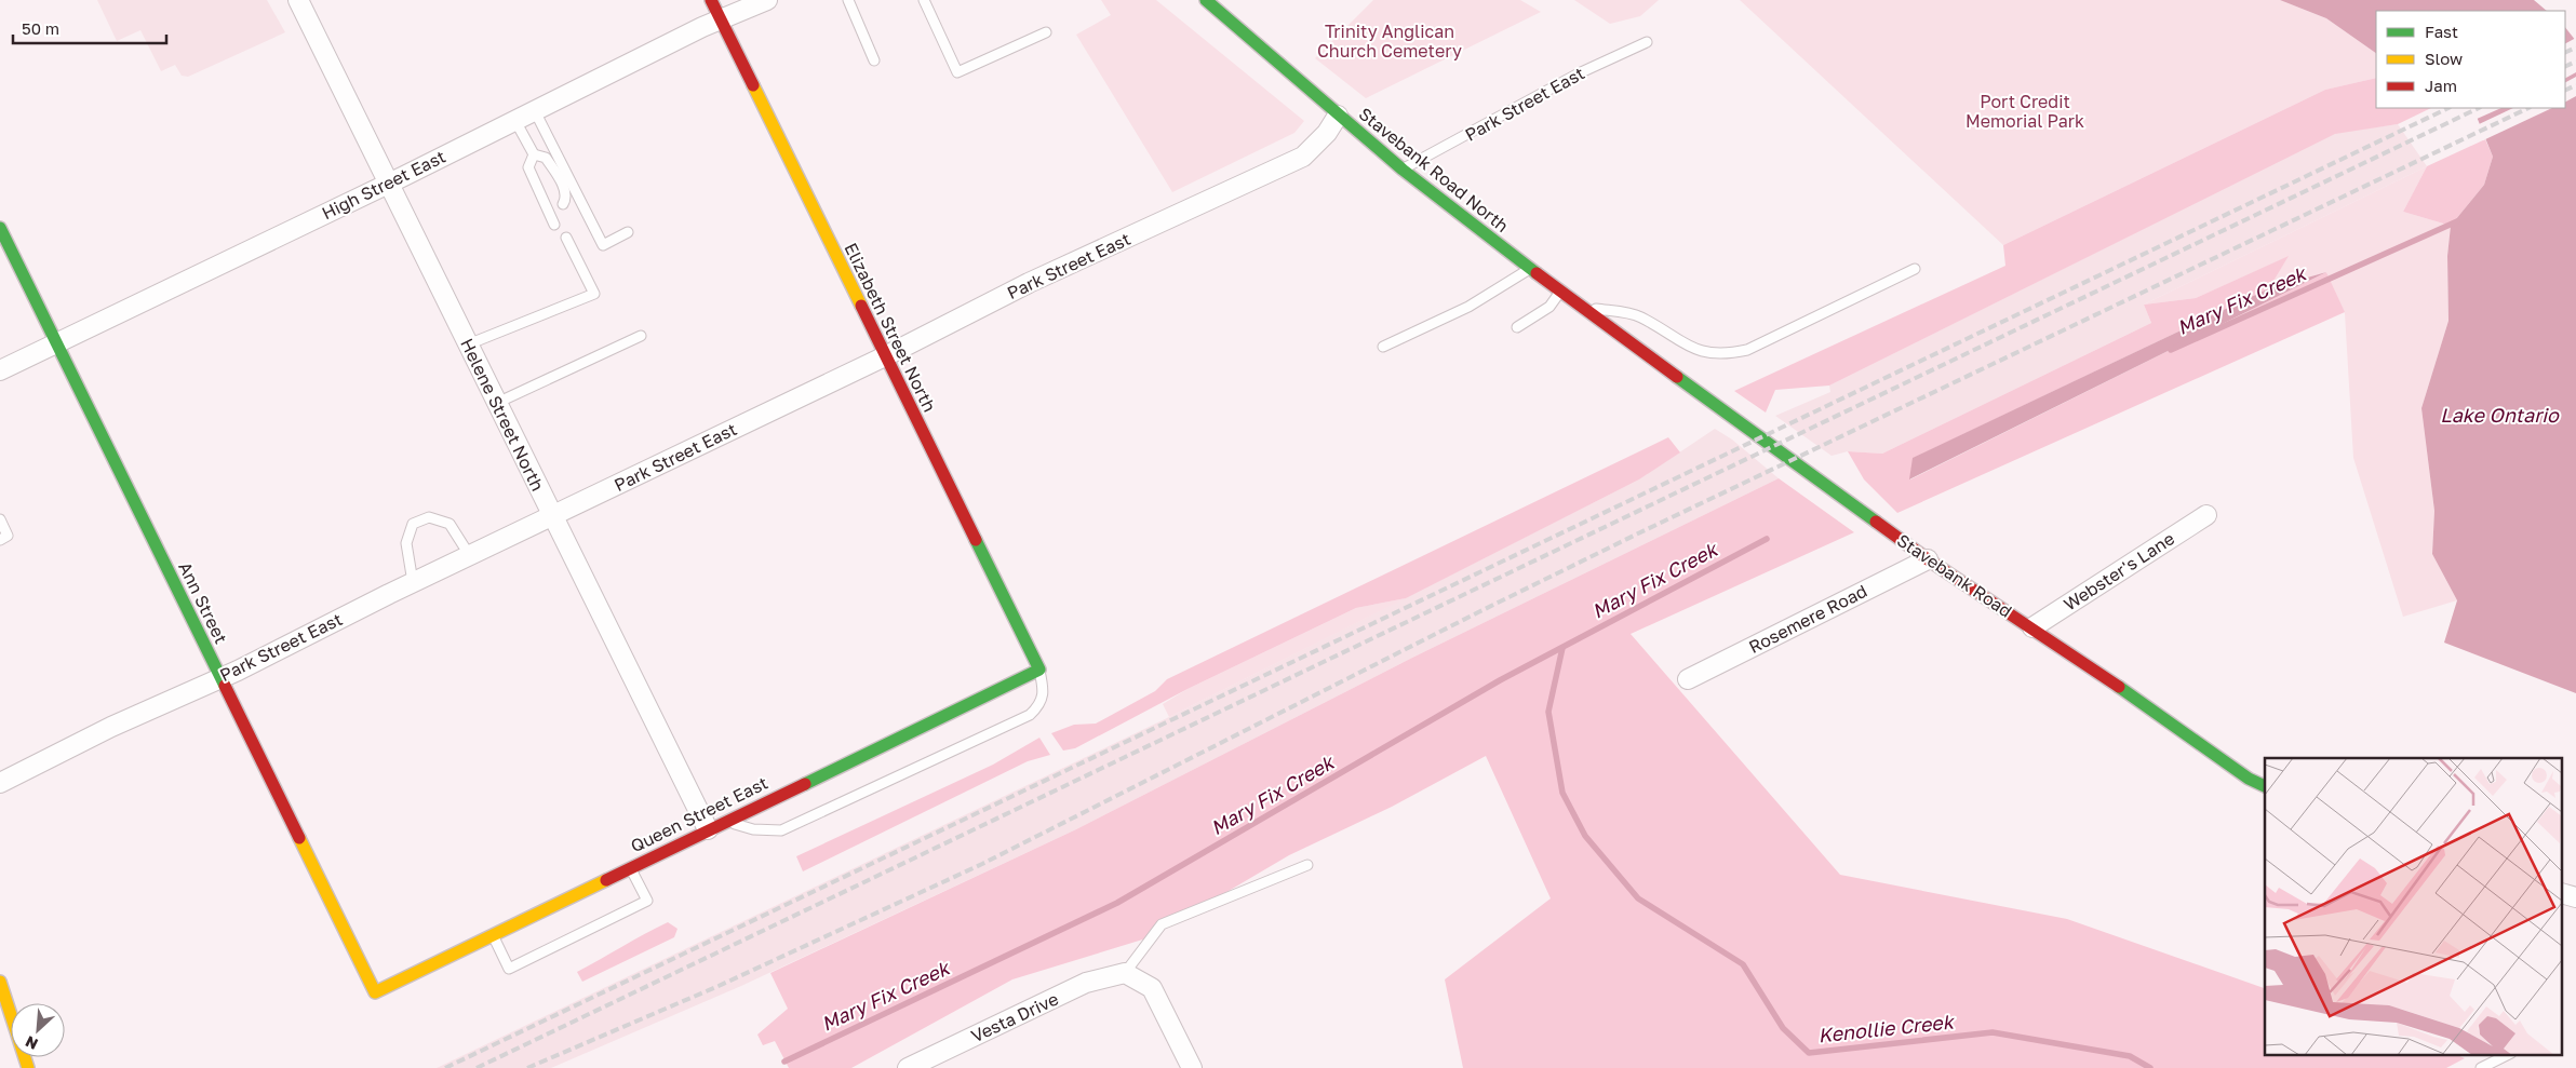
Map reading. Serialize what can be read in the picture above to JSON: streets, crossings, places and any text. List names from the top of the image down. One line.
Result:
{"streets":{"street":["Park Street East","Stavebank Road North","High Street East","Elizabeth Street North","Helene Street North","Webster's Lane","Stavebank Road","Ann Street","Rosemere Road","Queen Street East","Vesta Drive"]},"crossings":[["Park Street East","Stavebank Road North"],["Park Street East","Elizabeth Street North"],["Park Street East","Helene Street North"],["Park Street East","Ann Street"],["Stavebank Road North","Stavebank Road"],["High Street East","Elizabeth Street North"],["High Street East","Helene Street North"],["High Street East","Ann Street"],["Elizabeth Street North","Queen Street East"],["Helene Street North","Queen Street East"],["Webster's Lane","Stavebank Road"],["Stavebank Road","Rosemere Road"],["Ann Street","Queen Street East"]],"water":["Mary Fix Creek","Lake Ontario","Kenollie Creek"],"parks":["Trinity Anglican Church Cemetery","Port Credit Memorial Park"],"legend":["Fast","Slow","Jam"],"scale_bar":"50 m","north":"bottom left"}
